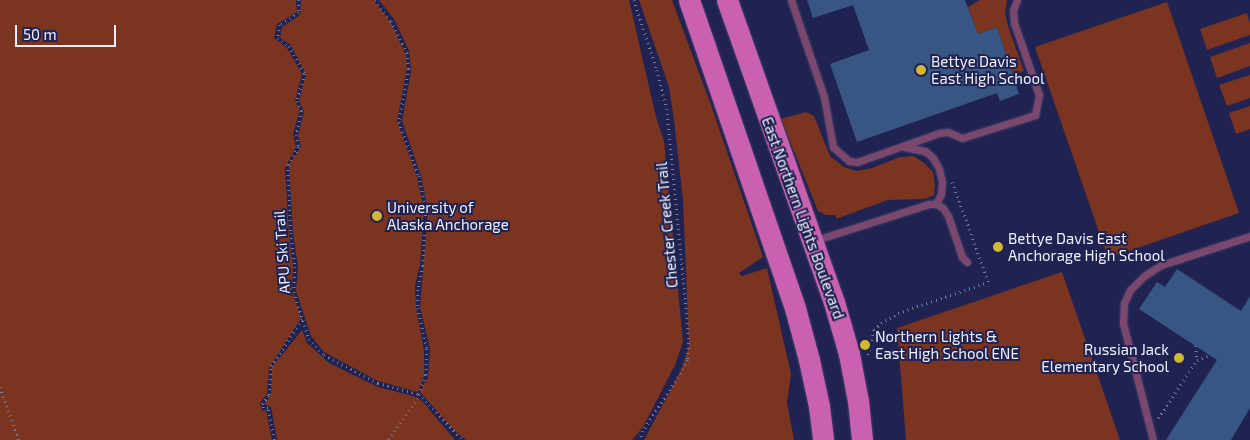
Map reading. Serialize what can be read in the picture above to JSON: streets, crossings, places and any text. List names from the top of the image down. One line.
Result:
{"streets":{"main road":["East Northern Lights Boulevard"],"path":["Chester Creek Trail","APU Ski Trail"]},"places":["Bettye Davis East High School","University of Alaska Anchorage","Bettye Davis East Anchorage High School","Northern Lights & East High School ENE","Russian Jack Elementary School"],"scale_bar":"50 m"}
